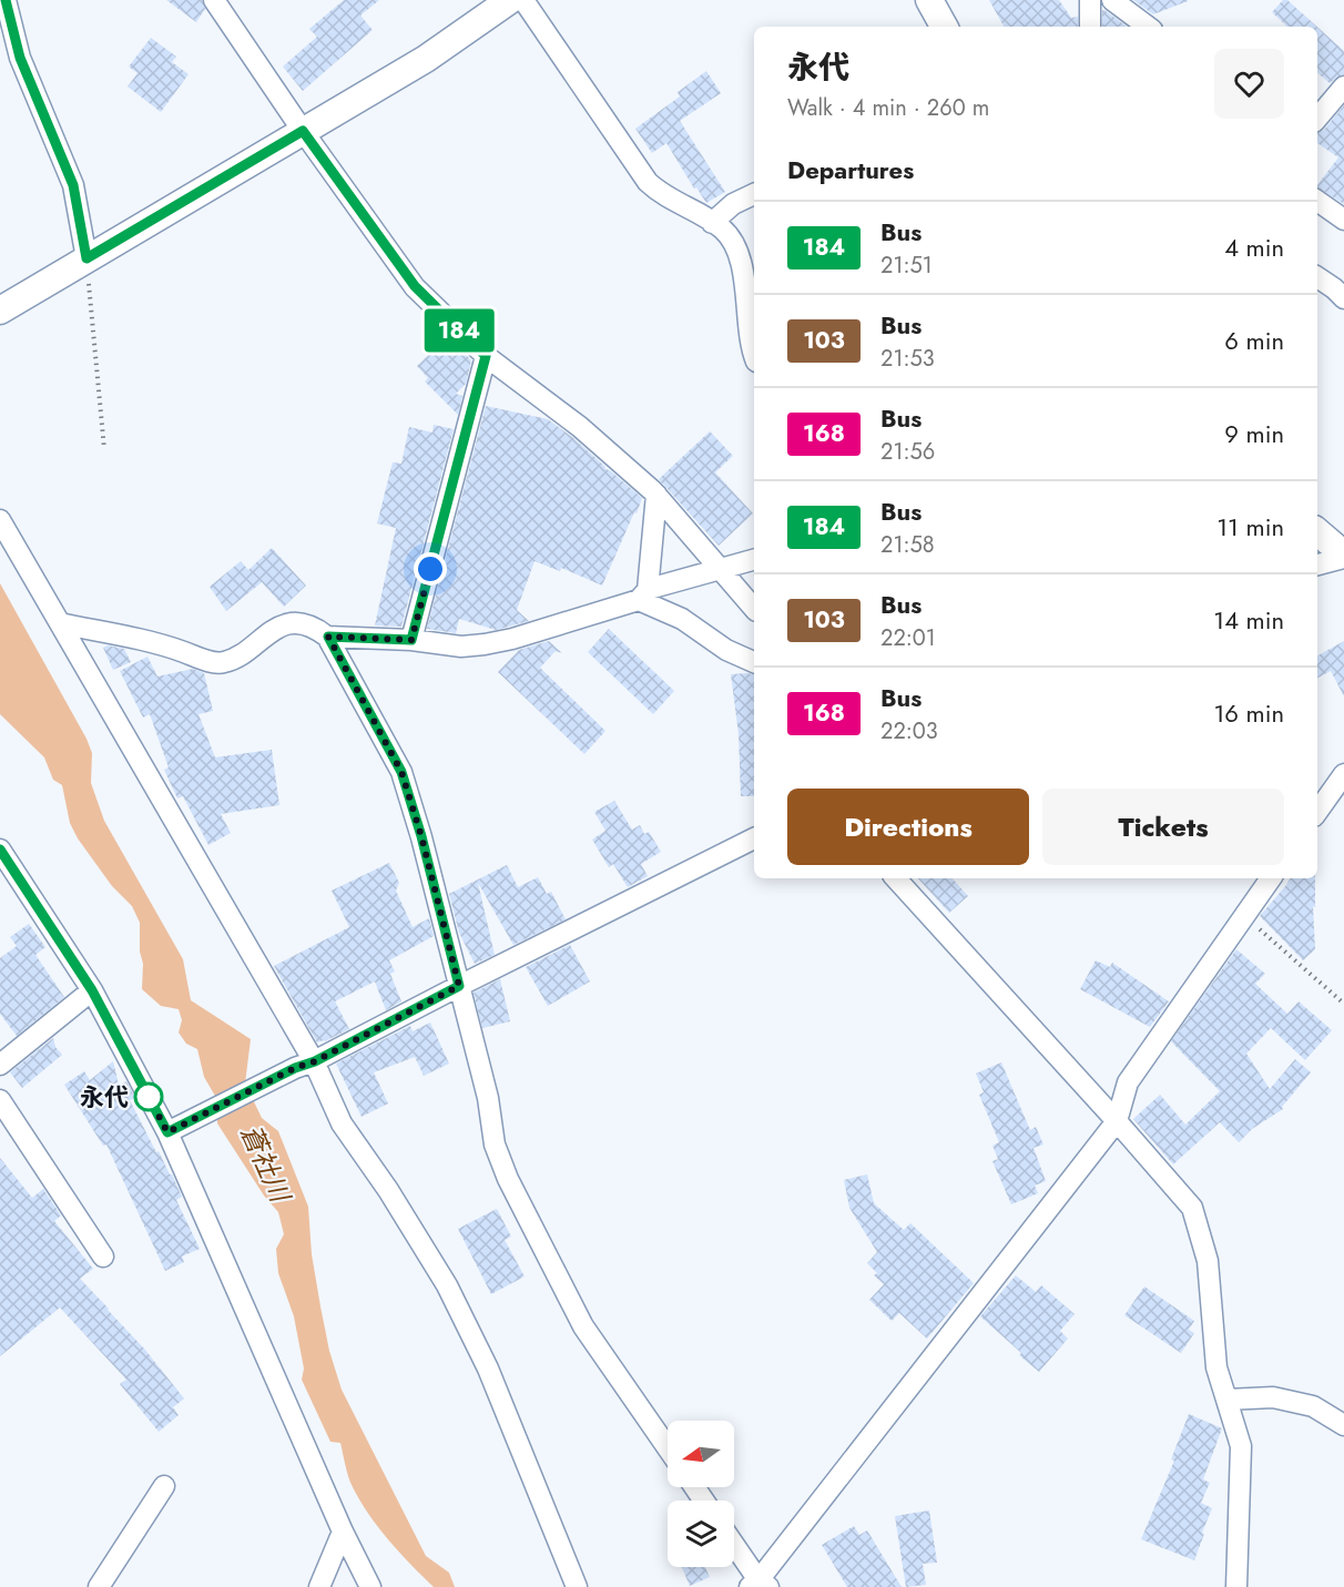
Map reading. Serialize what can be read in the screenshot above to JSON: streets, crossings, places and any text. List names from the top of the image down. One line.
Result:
{"water":["蒼社川"],"places":["永代"],"lines":["bus line 184"],"north":"left","page":{"on_map":"184","heading":[["永代","Walk · 4 min · 260 m"],"Departures"],"list":[{"mark":"184","name":"Bus","note":"21:51","value":"4 min"},{"mark":"103","name":"Bus","note":"21:53","value":"6 min"},{"mark":"168","name":"Bus","note":"21:56","value":"9 min"},{"mark":"184","name":"Bus","note":"21:58","value":"11 min"},{"mark":"103","name":"Bus","note":"22:01","value":"14 min"},{"mark":"168","name":"Bus","note":"22:03","value":"16 min"}],"buttons":["Directions","Tickets"]}}
